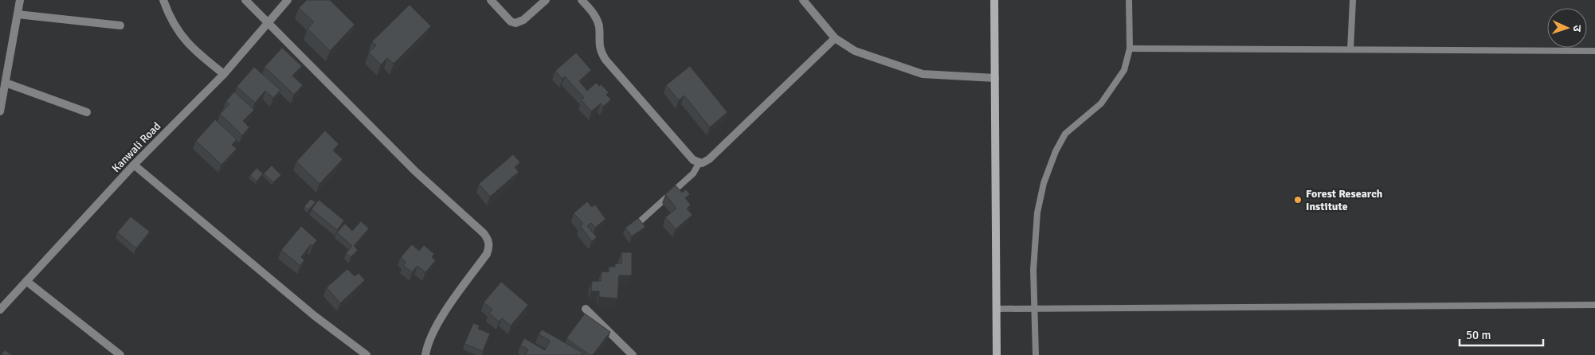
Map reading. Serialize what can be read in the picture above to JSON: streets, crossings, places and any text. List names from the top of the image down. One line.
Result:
{"streets":{"street":["Kanwali Road"]},"places":["Forest Research Institute"],"scale_bar":"50 m","north":"right"}
